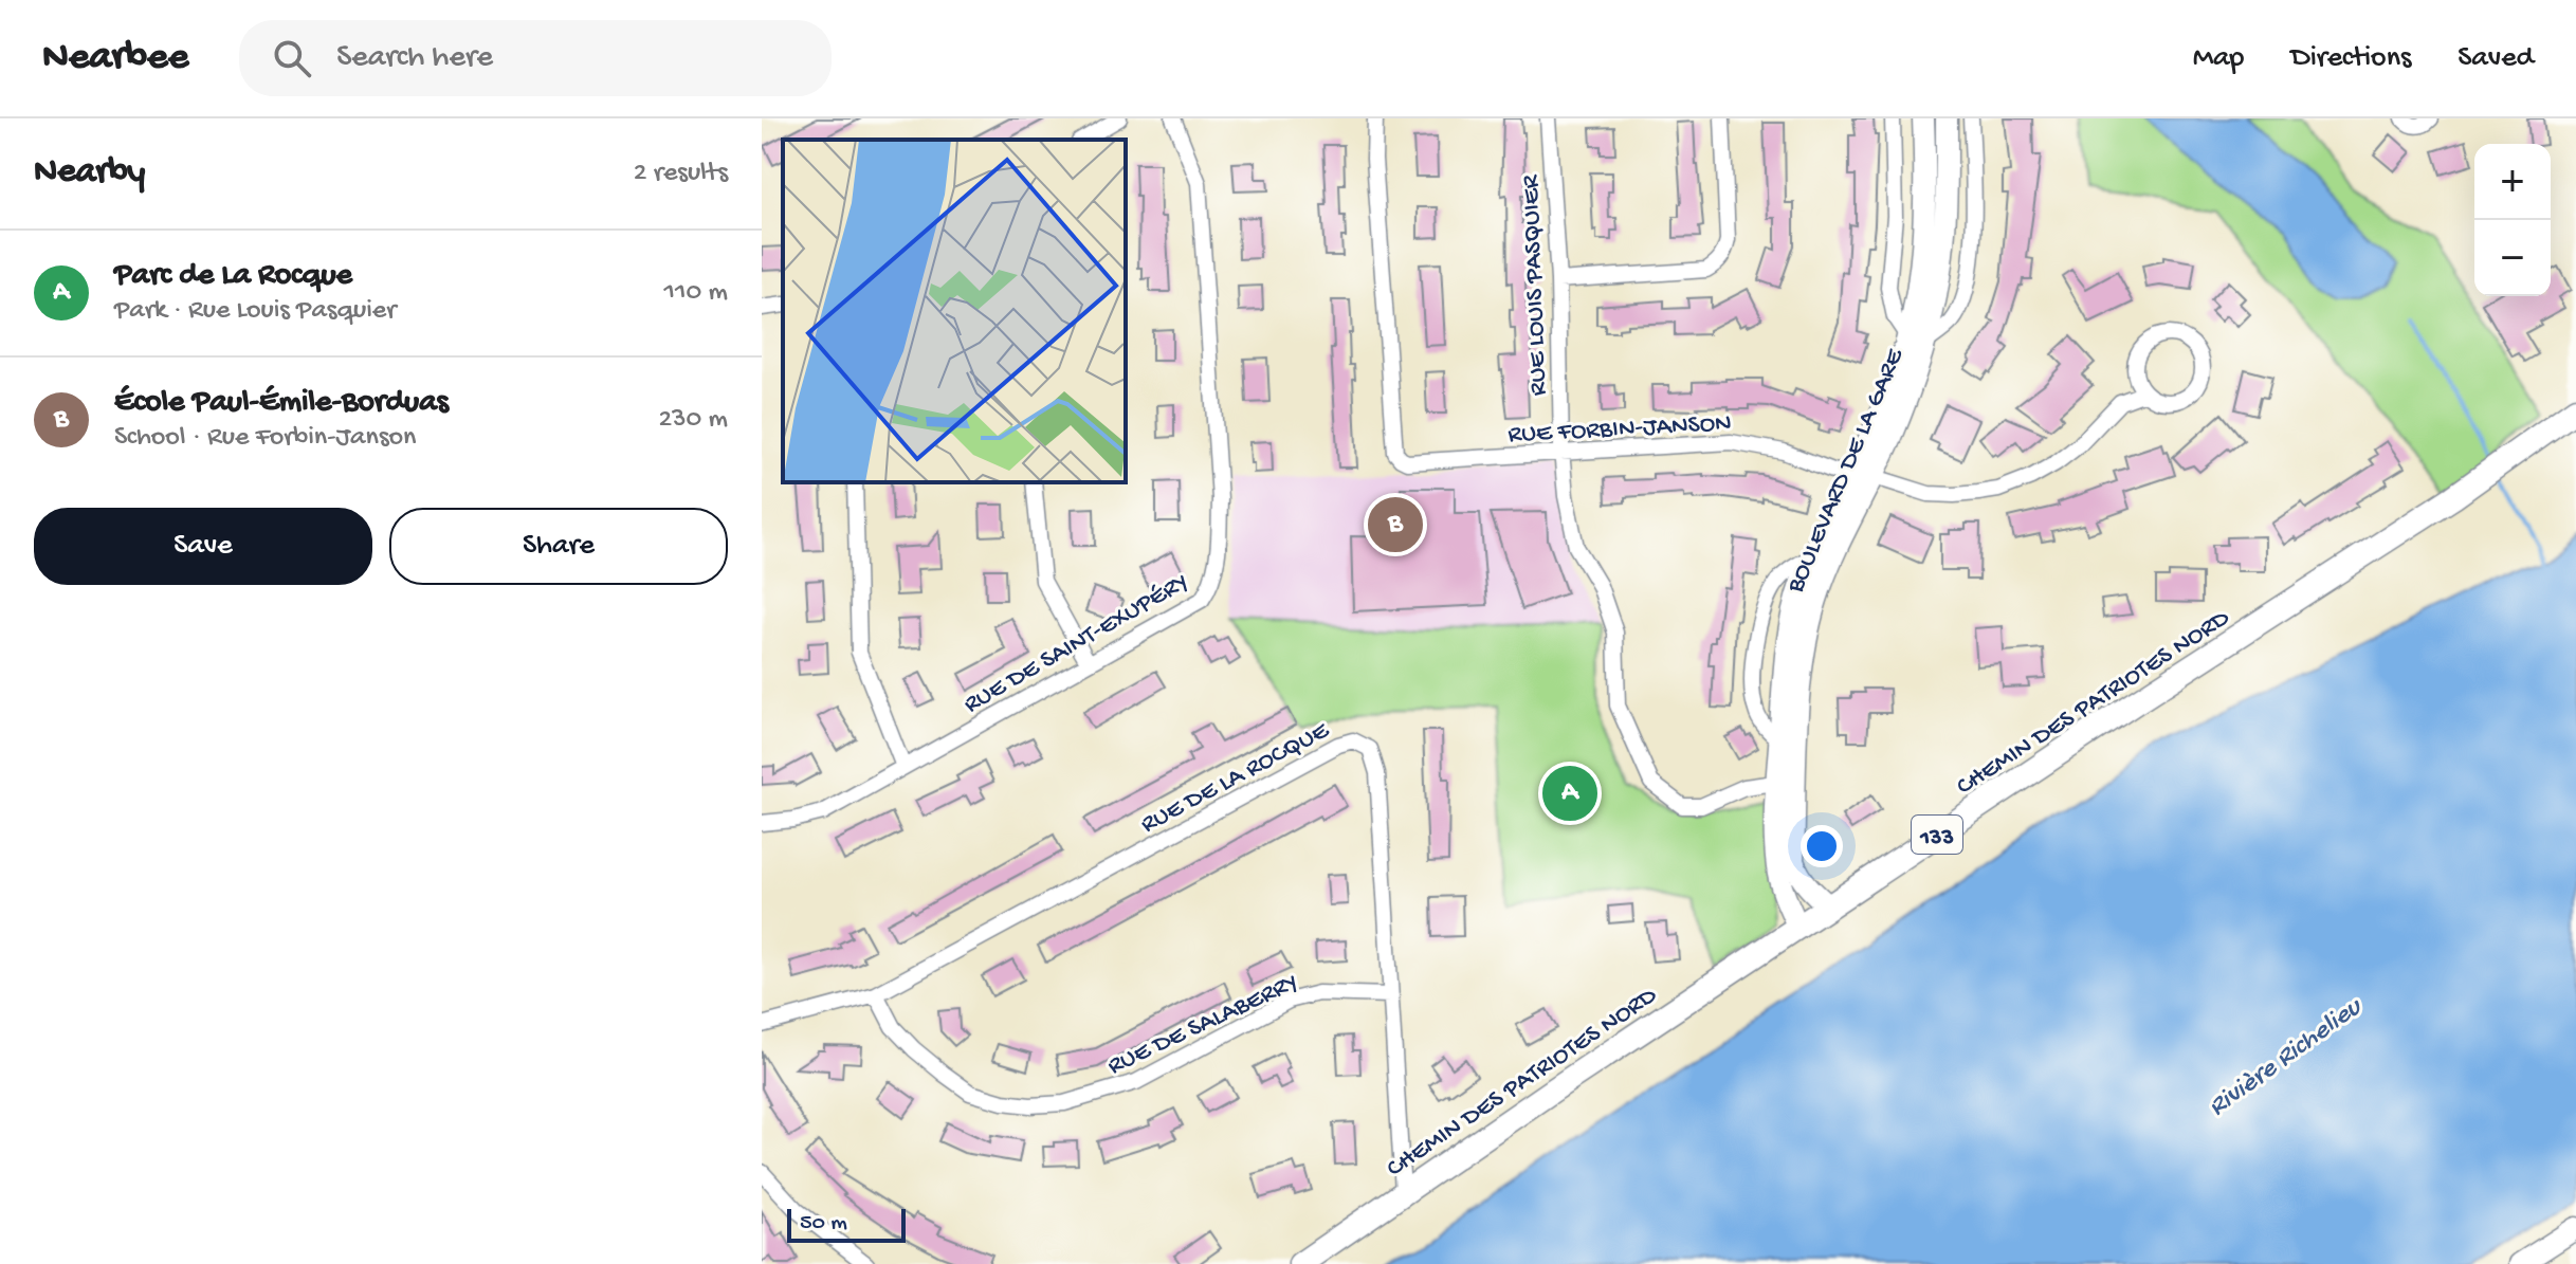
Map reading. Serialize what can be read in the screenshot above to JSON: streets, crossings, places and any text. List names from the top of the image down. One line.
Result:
{"streets":{"main road":["CHEMIN DES PATRIOTES NORD","133"],"street":["RUE LOUIS PASQUIER","RUE FORBIN-JANSON","BOULEVARD DE LA GARE","RUE DE SAINT-EXUPÉRY","RUE DE LA ROCQUE","RUE DE SALABERRY"]},"crossings":[["RUE LOUIS PASQUIER","RUE FORBIN-JANSON"],["RUE LOUIS PASQUIER","BOULEVARD DE LA GARE"],["RUE FORBIN-JANSON","BOULEVARD DE LA GARE"],["BOULEVARD DE LA GARE","CHEMIN DES PATRIOTES NORD"],["CHEMIN DES PATRIOTES NORD","RUE DE LA ROCQUE"],["RUE DE LA ROCQUE","RUE DE SALABERRY"]],"water":["Rivière Richelieu"],"scale_bar":"50 m","page":{"header":"Nearbee","search":"Search here","nav":["Map","Directions","Saved"],"heading":["Nearby","2 results"],"map_buttons":["+","−"],"list":[{"mark":"A","name":"Parc de La Rocque","note":"Park · Rue Louis Pasquier","value":"110 m"},{"mark":"B","name":"École Paul-Émile-Borduas","note":"School · Rue Forbin-Janson","value":"230 m"}],"buttons":["Save","Share"],"pins":["B","A"],"scale":"50 m"}}
